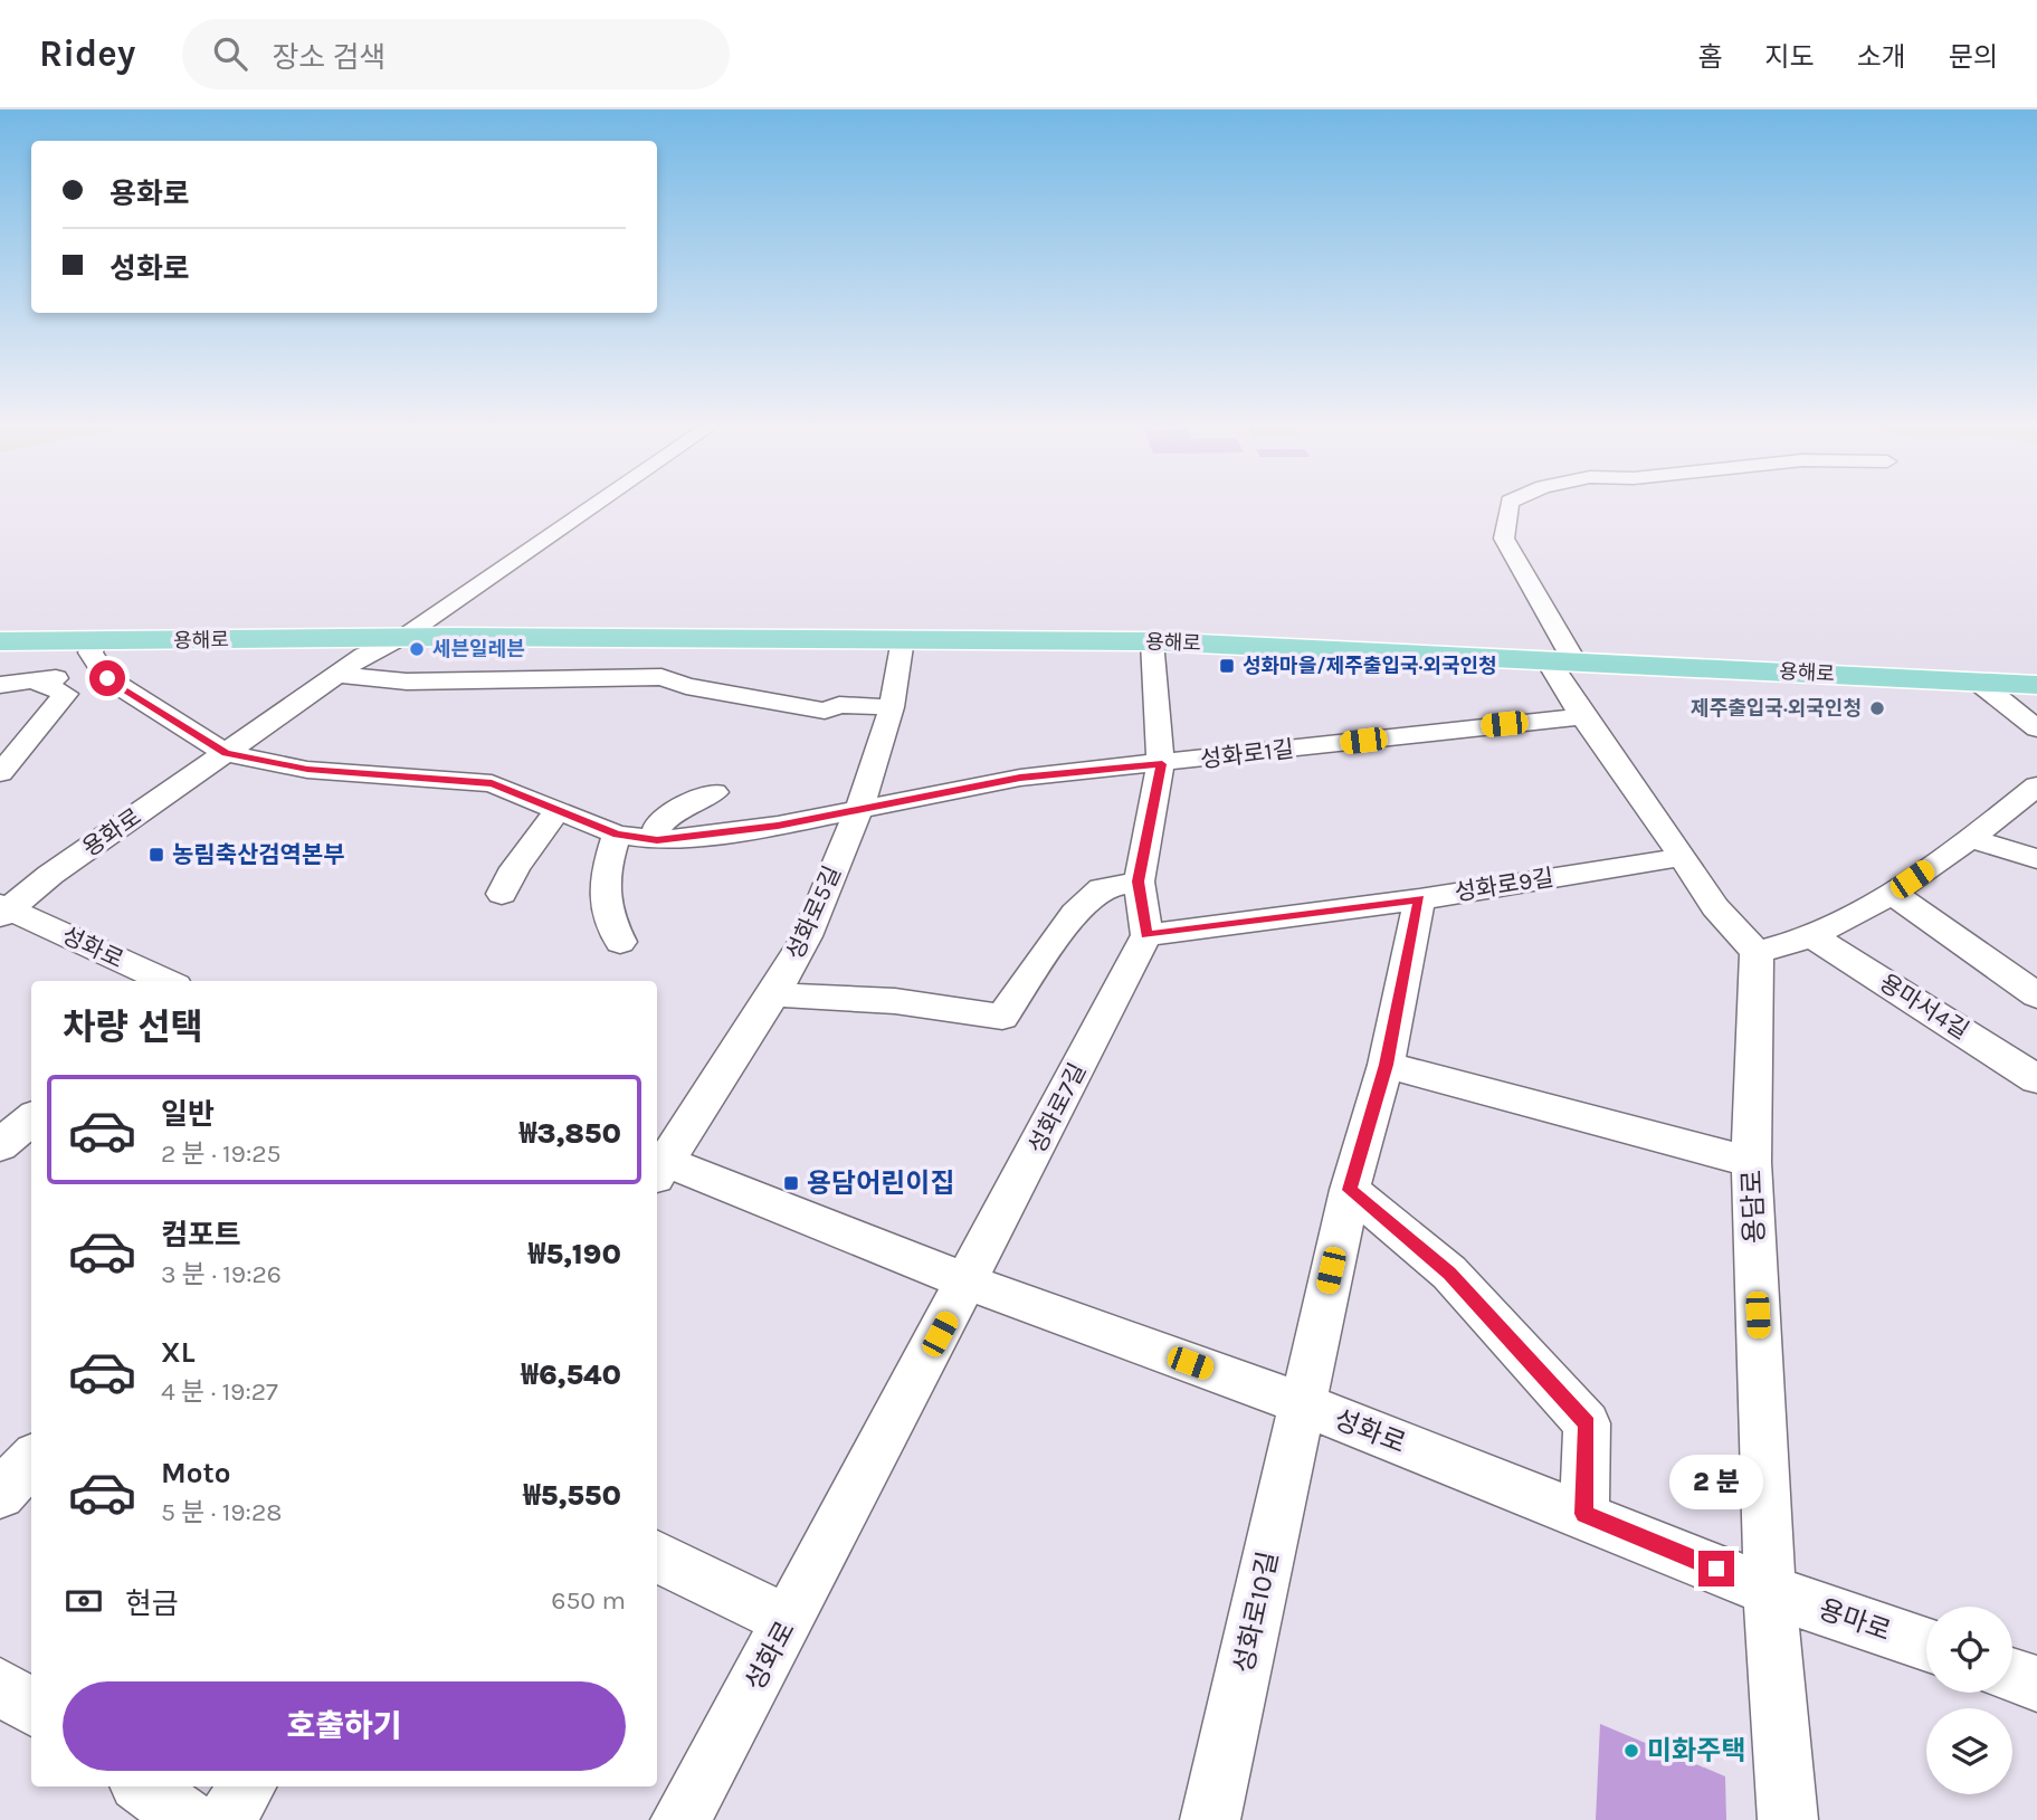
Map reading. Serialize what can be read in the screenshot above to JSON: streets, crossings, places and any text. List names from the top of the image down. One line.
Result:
{"streets":{"main road":["용해로"],"street":["성화로1길","용화로","성화로9길","성화로5길","성화로","용마서4길","성화로7길","용담로","성화로10길","용마로"]},"crossings":[["용해로","용화로"],["용해로","성화로5길"],["성화로1길","용화로"],["성화로1길","성화로5길"],["용화로","성화로"],["성화로5길","성화로"],["성화로","성화로7길"],["성화로","용담로"],["성화로","성화로10길"],["성화로","용마로"],["용담로","용마로"]],"places":{"other":["세븐일레븐","제주출입국·외국인청","미화주택"],"transit":["성화마을/제주출입국·외국인청","농림축산검역본부","용담어린이집"]},"page":{"header":"Ridey","search":"장소 검색","nav":["홈","지도","소개","문의"],"banner":["용화로","성화로"],"heading":"차량 선택","list":[{"name":"일반","note":"2 분 · 19:25","value":"₩3,850"},{"name":"컴포트","note":"3 분 · 19:26","value":"₩5,190"},{"name":"XL","note":"4 분 · 19:27","value":"₩6,540"},{"name":"Moto","note":"5 분 · 19:28","value":"₩5,550"}],"bubble":"2 분","pay":["현금","650 m"],"buttons":"호출하기"}}
